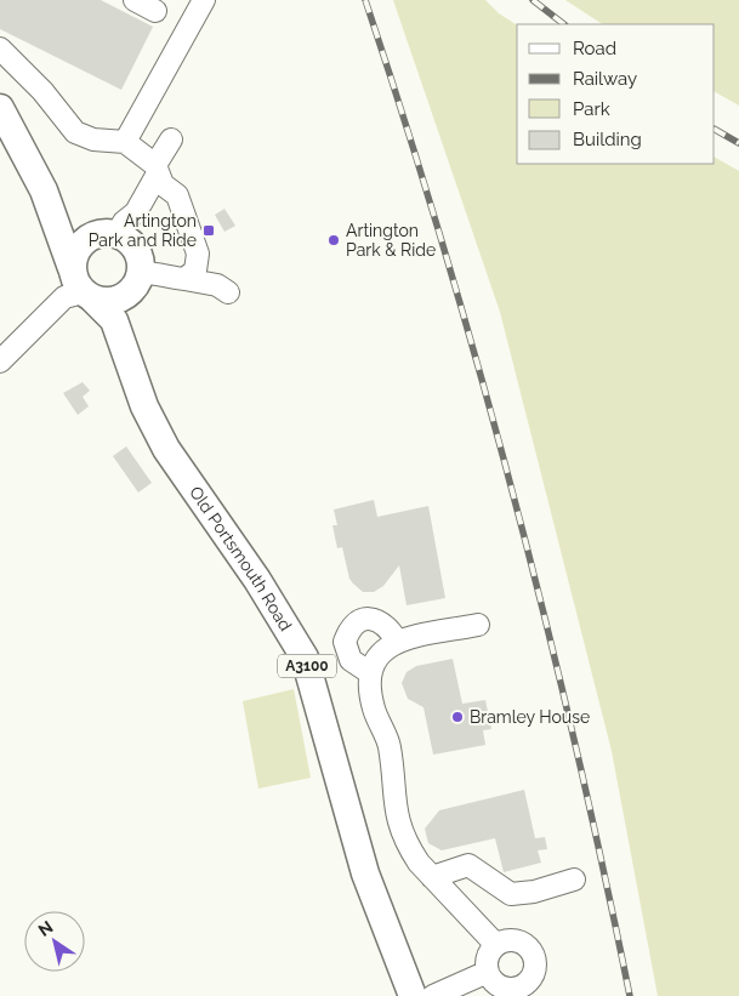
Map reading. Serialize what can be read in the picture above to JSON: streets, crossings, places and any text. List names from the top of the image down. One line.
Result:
{"streets":{"main road":["Old Portsmouth Road","A3100"]},"places":{"transit":["Artington Park and Ride"],"other":["Artington Park & Ride","Bramley House"]},"legend":["Road","Railway","Park","Building"],"north":"top left"}
